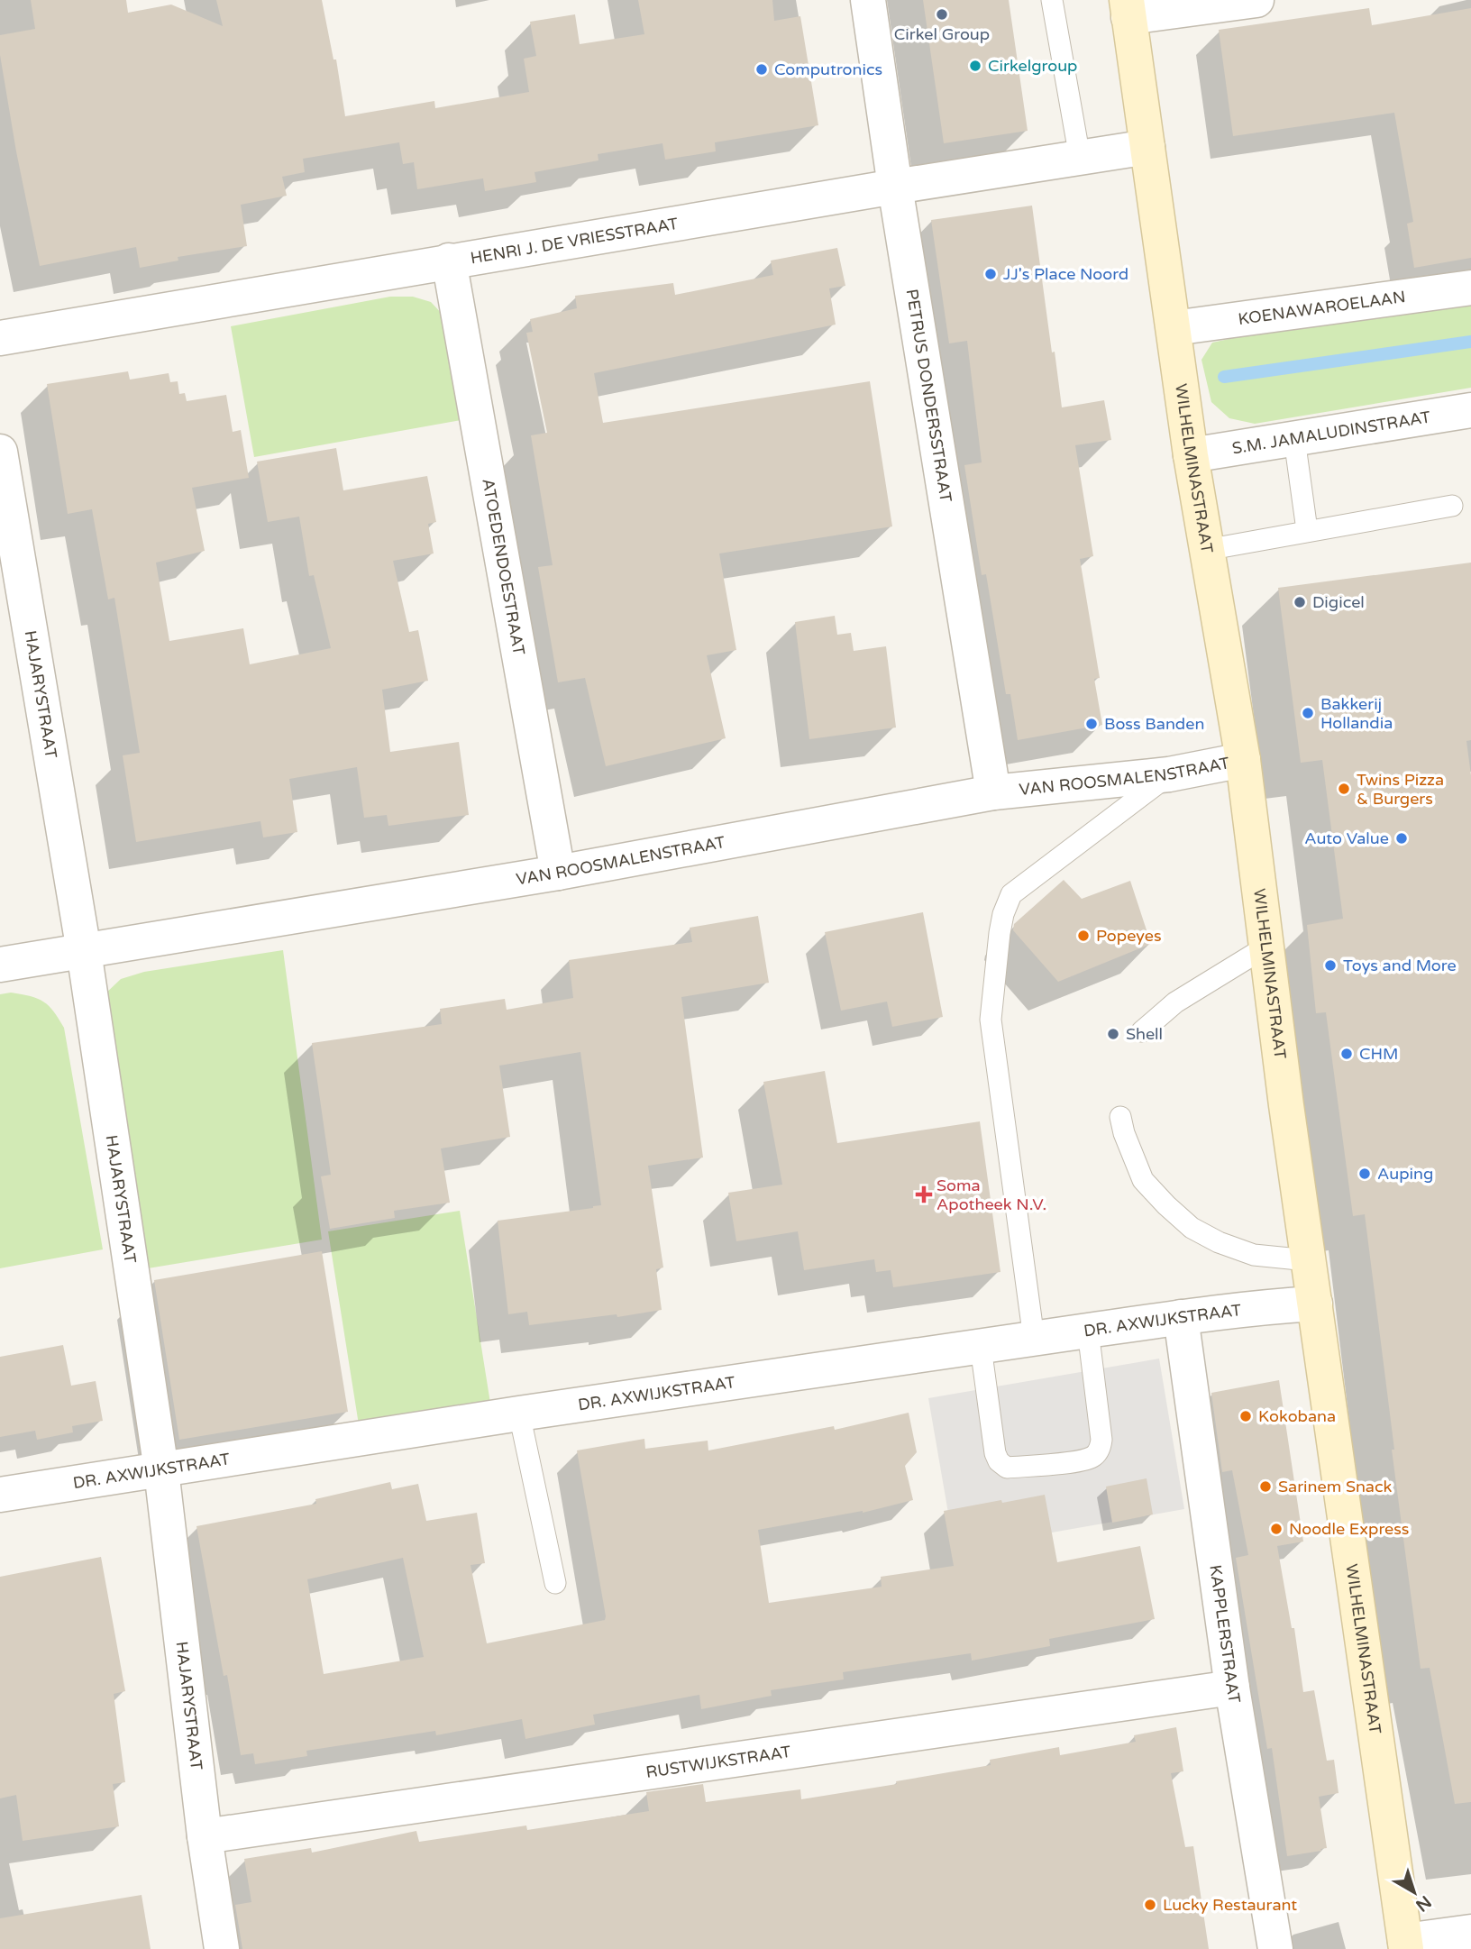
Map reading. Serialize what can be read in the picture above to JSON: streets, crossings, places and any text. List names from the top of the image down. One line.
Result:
{"streets":{"street":["HENRI J. DE VRIESSTRAAT","KOENAWAROELAAN","PETRUS DONDERSSTRAAT","S.M. JAMALUDINSTRAAT","WILHELMINASTRAAT","ATOEDENDOESTRAAT","HAJARYSTRAAT","VAN ROOSMALENSTRAAT","DR. AXWIJKSTRAAT","KAPPLERSTRAAT","RUSTWIJKSTRAAT"]},"crossings":[["HENRI J. DE VRIESSTRAAT","PETRUS DONDERSSTRAAT"],["HENRI J. DE VRIESSTRAAT","WILHELMINASTRAAT"],["HENRI J. DE VRIESSTRAAT","ATOEDENDOESTRAAT"],["KOENAWAROELAAN","WILHELMINASTRAAT"],["PETRUS DONDERSSTRAAT","VAN ROOSMALENSTRAAT"],["S.M. JAMALUDINSTRAAT","WILHELMINASTRAAT"],["WILHELMINASTRAAT","VAN ROOSMALENSTRAAT"],["WILHELMINASTRAAT","DR. AXWIJKSTRAAT"],["ATOEDENDOESTRAAT","VAN ROOSMALENSTRAAT"],["HAJARYSTRAAT","VAN ROOSMALENSTRAAT"],["HAJARYSTRAAT","DR. AXWIJKSTRAAT"],["HAJARYSTRAAT","RUSTWIJKSTRAAT"],["DR. AXWIJKSTRAAT","KAPPLERSTRAAT"],["KAPPLERSTRAAT","RUSTWIJKSTRAAT"]],"places":{"other":["Cirkel Group","Cirkelgroup","Computronics","JJ's Place Noord","Digicel","Bakkerij Hollandia","Boss Banden","Twins Pizza & Burgers","Auto Value","Popeyes","Toys and More","Shell","CHM","Auping","Kokobana","Sarinem Snack","Noodle Express","Lucky Restaurant"],"health":["Soma Apotheek N.V."]},"north":"bottom right"}
